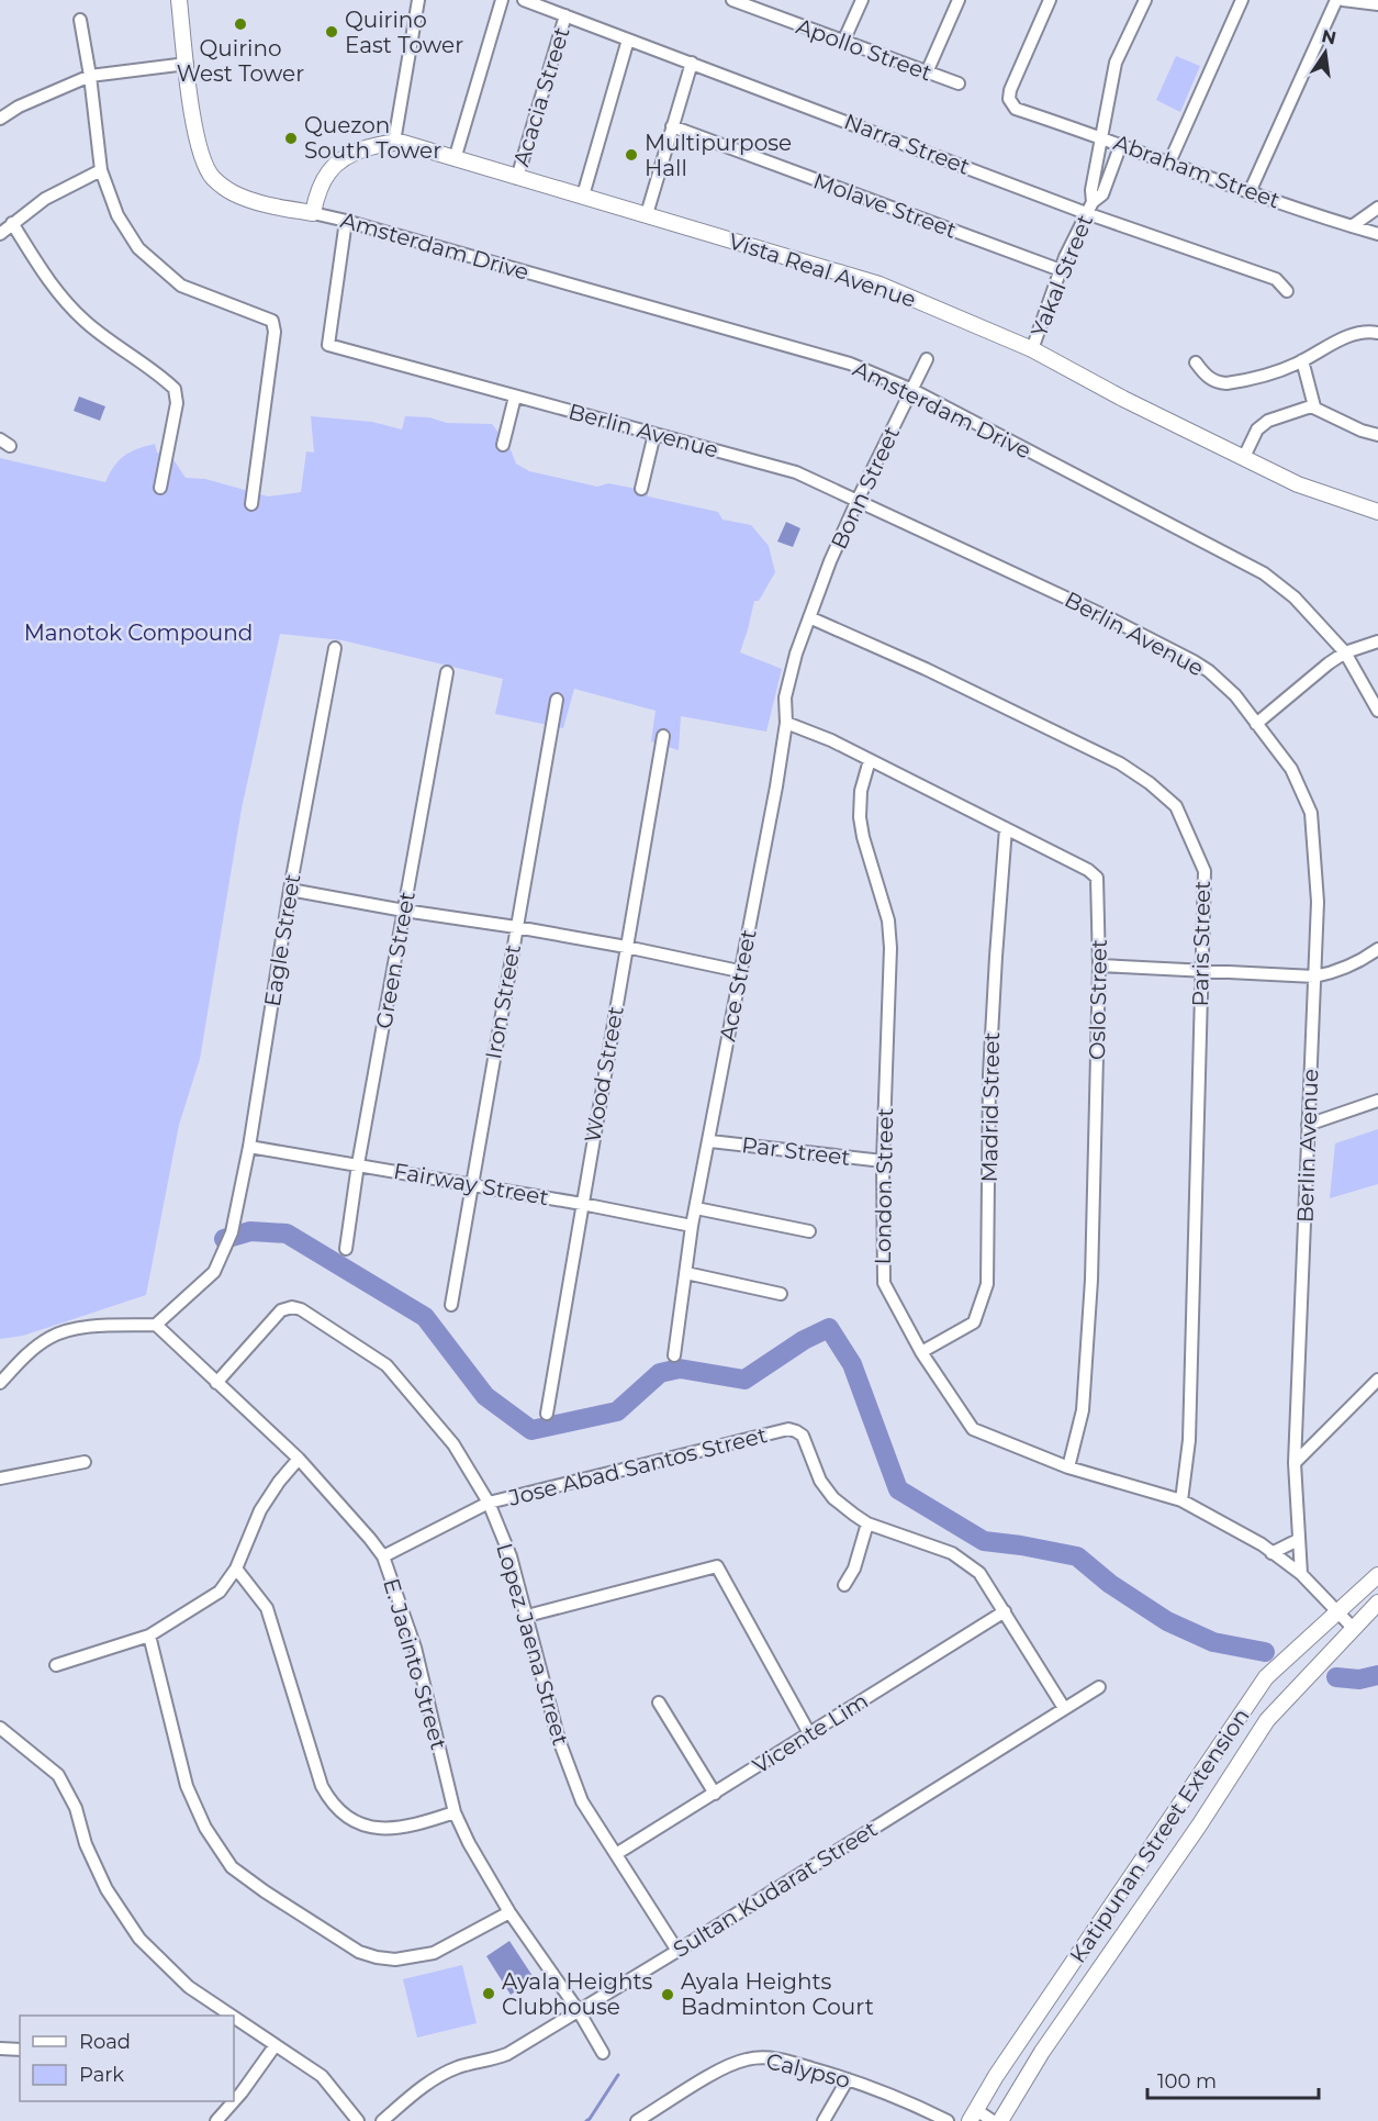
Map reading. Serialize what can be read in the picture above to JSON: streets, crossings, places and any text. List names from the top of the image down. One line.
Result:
{"streets":{"street":["Apollo Street","Acacia Street","Narra Street","Abraham Street","Molave Street","Amsterdam Drive","Vista Real Avenue","Yakal Street","Berlin Avenue","Bonn Street","Eagle Street","Paris Street","Green Street","Ace Street","Oslo Street","Iron Street","Wood Street","Madrid Street","Par Street","Fairway Street","London Street","Jose Abad Santos Street","Lopez Jaena Street","E. Jacinto Street","Vicente Lim","Katipunan Street Extension","Sultan Kudarat Street","Calypso"]},"crossings":[["Acacia Street","Narra Street"],["Acacia Street","Vista Real Avenue"],["Narra Street","Yakal Street"],["Abraham Street","Yakal Street"],["Molave Street","Yakal Street"],["Amsterdam Drive","Berlin Avenue"],["Amsterdam Drive","Bonn Street"],["Vista Real Avenue","Yakal Street"],["Berlin Avenue","Bonn Street"],["Berlin Avenue","London Street"],["Bonn Street","Paris Street"],["Bonn Street","Ace Street"],["Eagle Street","Fairway Street"],["Eagle Street","E. Jacinto Street"],["Paris Street","Ace Street"],["Paris Street","London Street"],["Green Street","Fairway Street"],["Ace Street","Oslo Street"],["Ace Street","Par Street"],["Ace Street","Fairway Street"],["Oslo Street","Madrid Street"],["Oslo Street","London Street"],["Iron Street","Fairway Street"],["Wood Street","Fairway Street"],["Madrid Street","London Street"],["Par Street","London Street"],["Jose Abad Santos Street","Lopez Jaena Street"],["Jose Abad Santos Street","E. Jacinto Street"],["Lopez Jaena Street","E. Jacinto Street"],["Lopez Jaena Street","Vicente Lim"],["Lopez Jaena Street","Sultan Kudarat Street"],["E. Jacinto Street","Sultan Kudarat Street"]],"parks":["Manotok Compound"],"places":["Quirino West Tower","Quirino East Tower","Quezon South Tower","Multipurpose Hall","Ayala Heights Clubhouse","Ayala Heights Badminton Court"],"legend":["Road","Park"],"scale_bar":"100 m","north":"top"}
